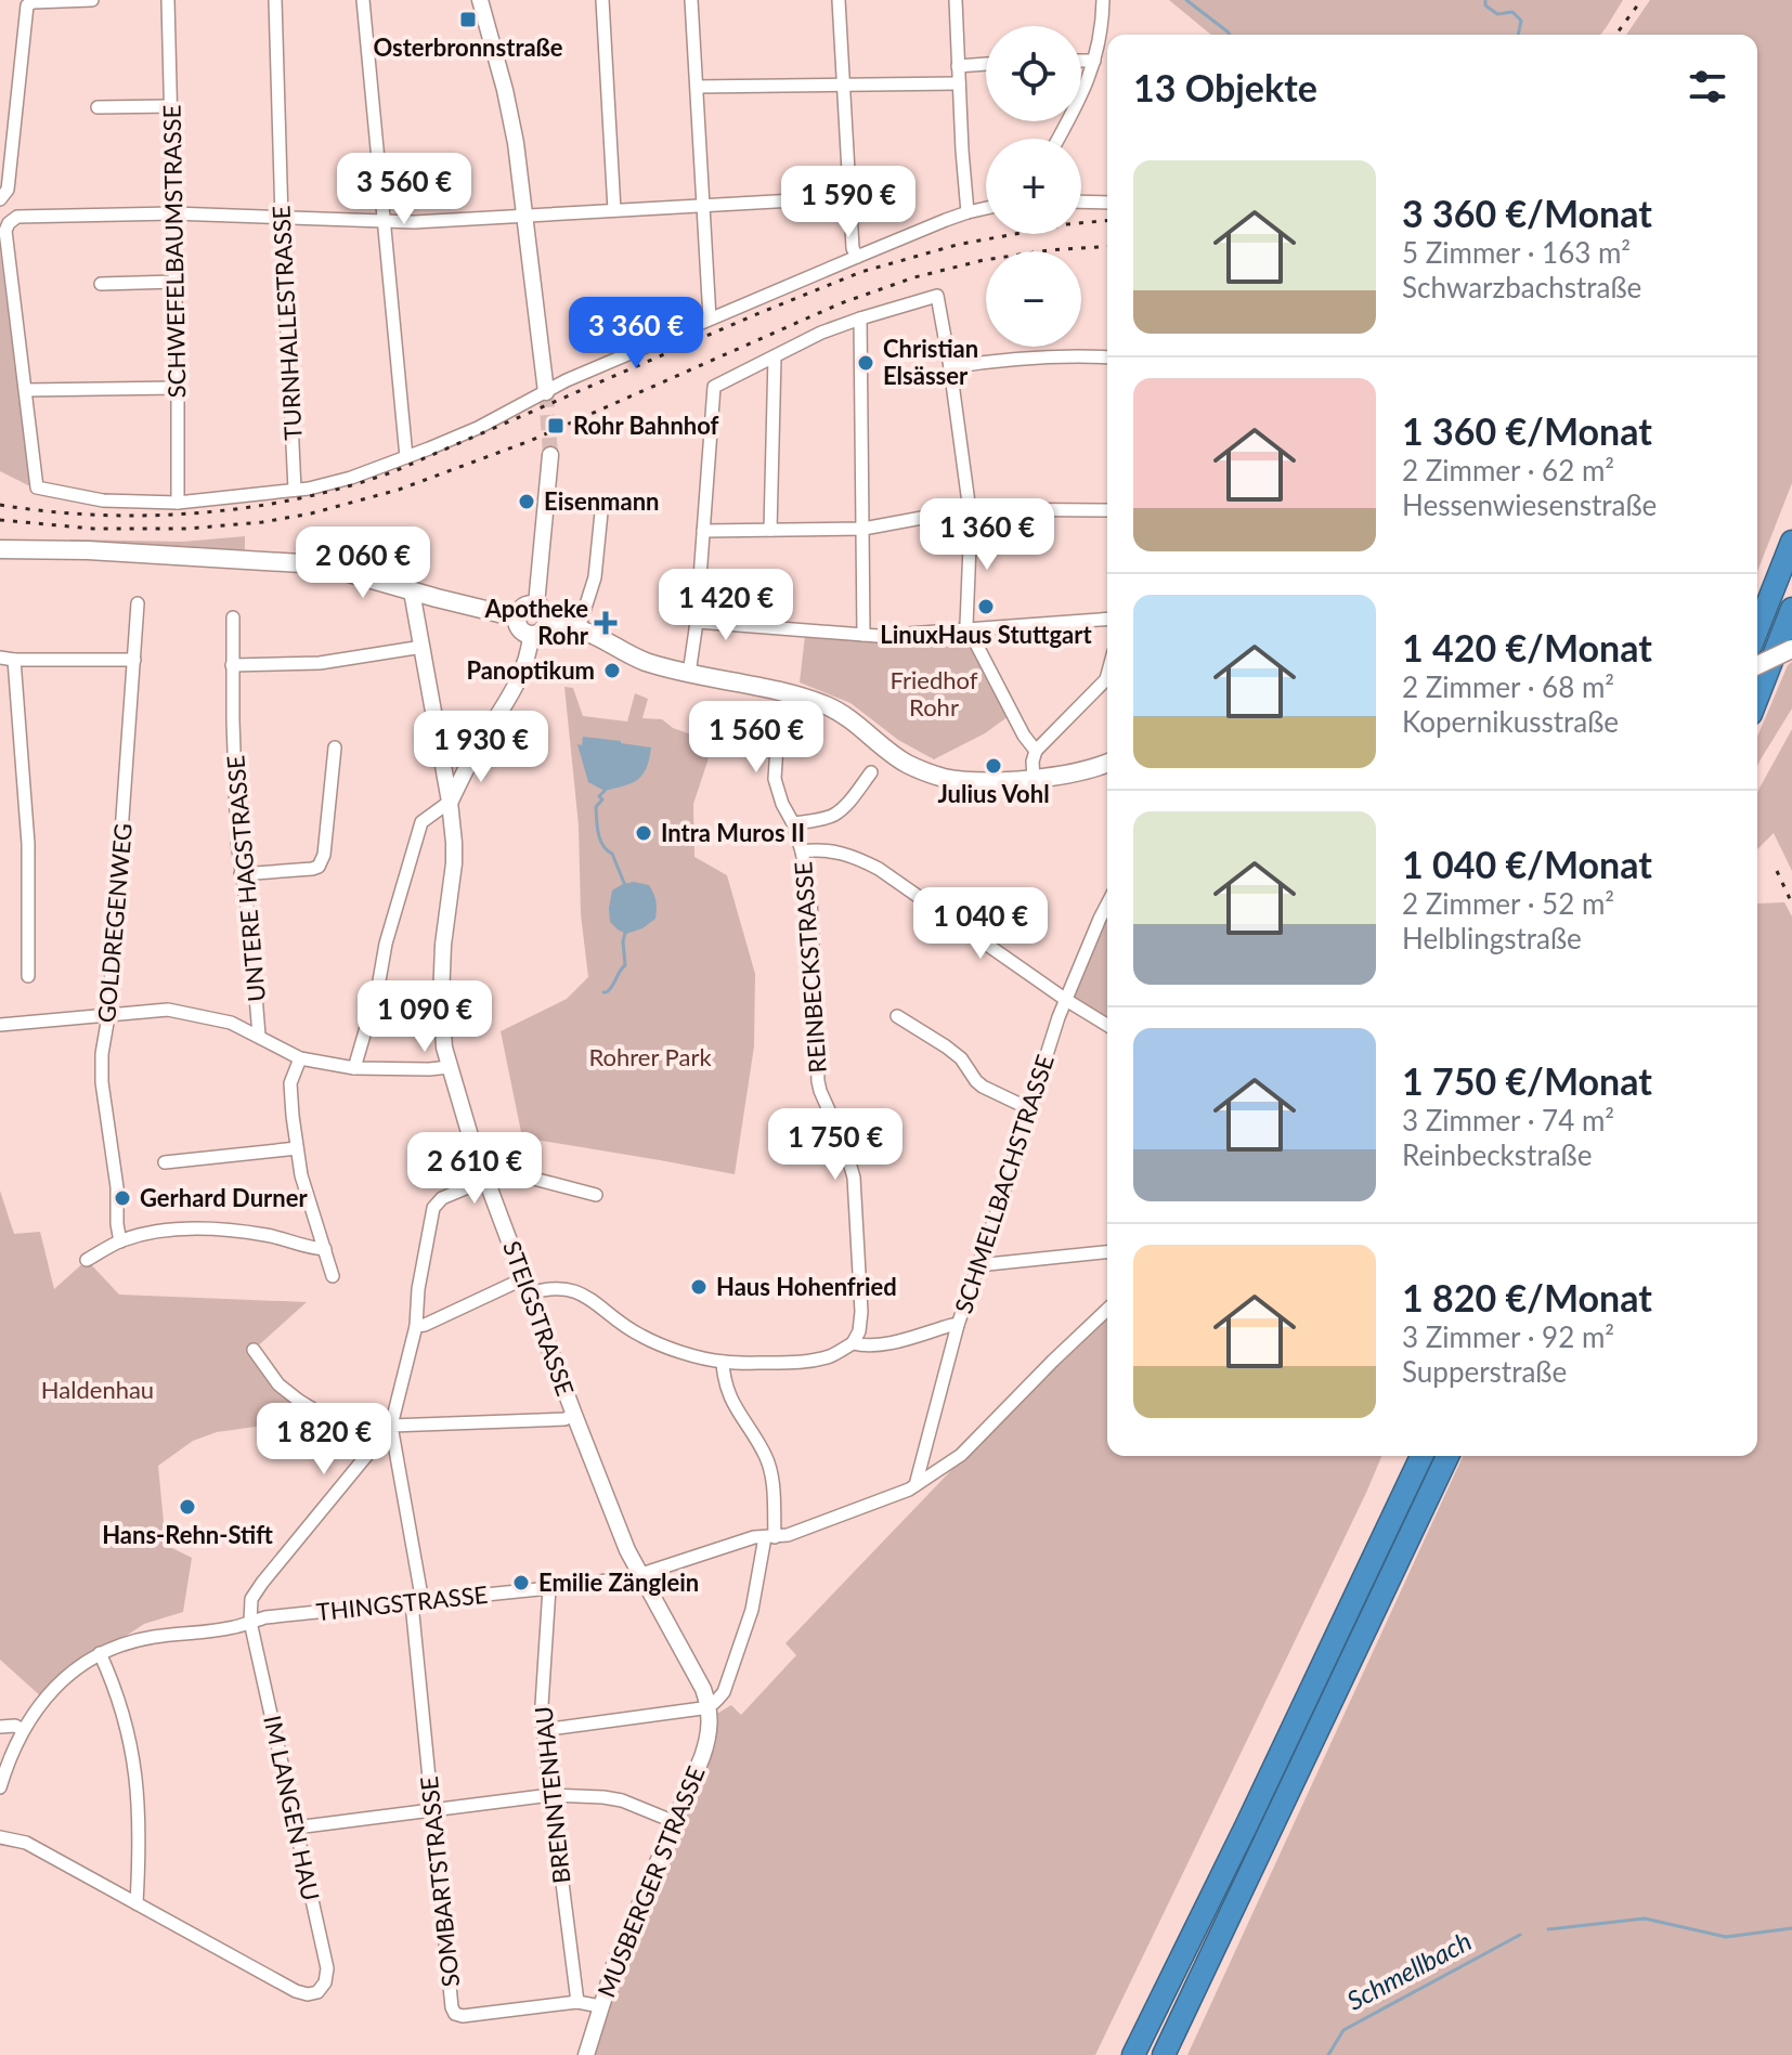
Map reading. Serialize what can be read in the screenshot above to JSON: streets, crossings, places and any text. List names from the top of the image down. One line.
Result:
{"streets":{"street":["SCHWEFELBAUMSTRASSE","TURNHALLESTRASSE","UNTERE HAGSTRASSE","GOLDREGENWEG","REINBECKSTRASSE","SCHMELLBACHSTRASSE","STEIGSTRASSE","THINGSTRASSE","BRENNTENHAU","IM LANGEN HAU","SOMBARTSTRASSE","MUSBERGER STRASSE"]},"crossings":[["SCHMELLBACHSTRASSE","THINGSTRASSE"],["STEIGSTRASSE","THINGSTRASSE"],["STEIGSTRASSE","MUSBERGER STRASSE"],["THINGSTRASSE","BRENNTENHAU"],["THINGSTRASSE","IM LANGEN HAU"],["THINGSTRASSE","SOMBARTSTRASSE"],["BRENNTENHAU","SOMBARTSTRASSE"],["SOMBARTSTRASSE","MUSBERGER STRASSE"]],"water":["Schmellbach"],"parks":["Friedhof Rohr","Rohrer Park","Haldenhau"],"places":{"transit":["Osterbronnstraße","Rohr Bahnhof"],"other":["Christian Elsässer","Eisenmann","LinuxHaus Stuttgart","Panoptikum","Julius Vohl","Intra Muros II","Gerhard Durner","Haus Hohenfried","Hans-Rehn-Stift","Emilie Zänglein"],"health":["Apotheke Rohr"]},"page":{"map_buttons":["+","−"],"heading":"13 Objekte","list":[{"name":"3 360 €/Monat","note":"5 Zimmer · 163 m² · Schwarzbachstraße"},{"name":"1 360 €/Monat","note":"2 Zimmer · 62 m² · Hessenwiesenstraße"},{"name":"1 420 €/Monat","note":"2 Zimmer · 68 m² · Kopernikusstraße"},{"name":"1 040 €/Monat","note":"2 Zimmer · 52 m² · Helblingstraße"},{"name":"1 750 €/Monat","note":"3 Zimmer · 74 m² · Reinbeckstraße"},{"name":"1 820 €/Monat","note":"3 Zimmer · 92 m² · Supperstraße"}],"price":["3 560 €","1 590 €","3 360 €","1 360 €","2 060 €","1 420 €","1 560 €","1 930 €","1 040 €","1 090 €","1 750 €","2 610 €","1 820 €"]}}
